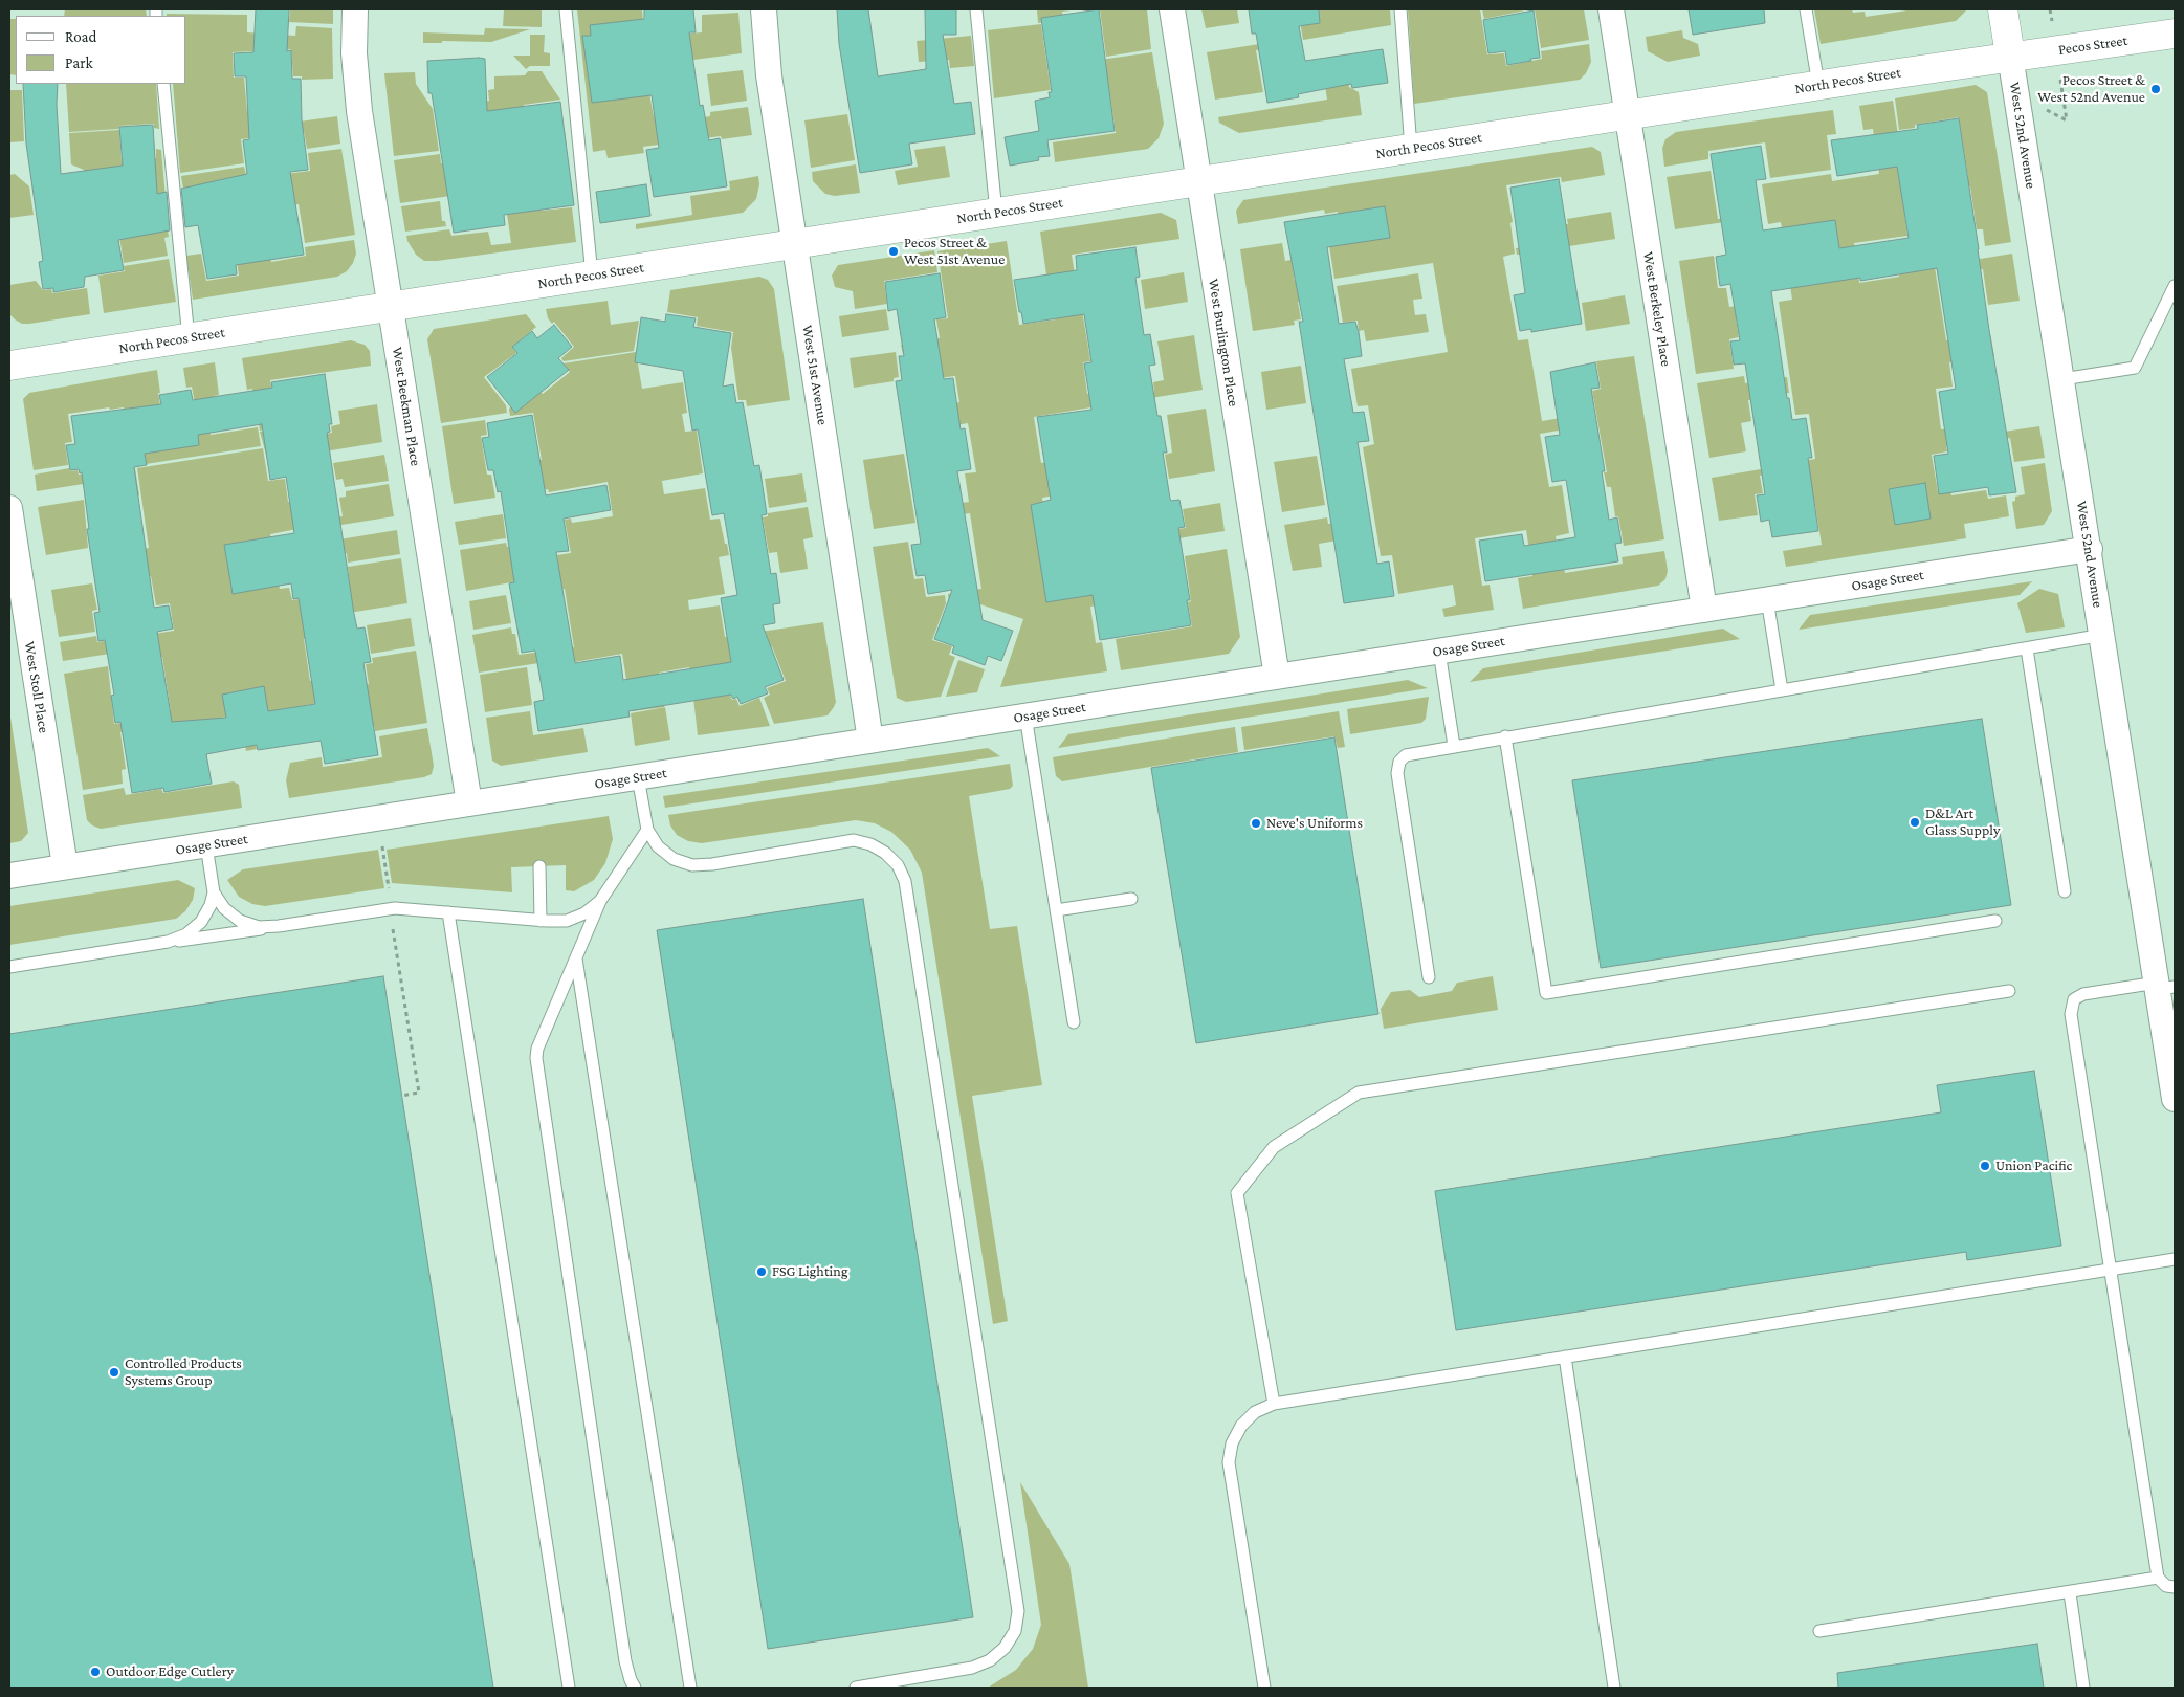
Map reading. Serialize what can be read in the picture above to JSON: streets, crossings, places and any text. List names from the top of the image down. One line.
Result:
{"streets":{"main road":["Pecos Street","North Pecos Street","West 52nd Avenue"],"street":["West Berkeley Place","West Burlington Place","West 51st Avenue","West Beekman Place","Osage Street","West Stoll Place"]},"crossings":[["Pecos Street","North Pecos Street"],["Pecos Street","West 52nd Avenue"],["North Pecos Street","West 52nd Avenue"],["North Pecos Street","West Berkeley Place"],["North Pecos Street","West Burlington Place"],["North Pecos Street","West 51st Avenue"],["North Pecos Street","West Beekman Place"],["West 52nd Avenue","Osage Street"],["West Berkeley Place","Osage Street"],["West Burlington Place","Osage Street"],["West 51st Avenue","Osage Street"],["West Beekman Place","Osage Street"],["Osage Street","West Stoll Place"]],"places":["Pecos Street & West 52nd Avenue","Pecos Street & West 51st Avenue","D&L Art Glass Supply","Neve's Uniforms","Union Pacific","FSG Lighting","Controlled Products Systems Group","Outdoor Edge Cutlery"],"legend":["Road","Park"]}
